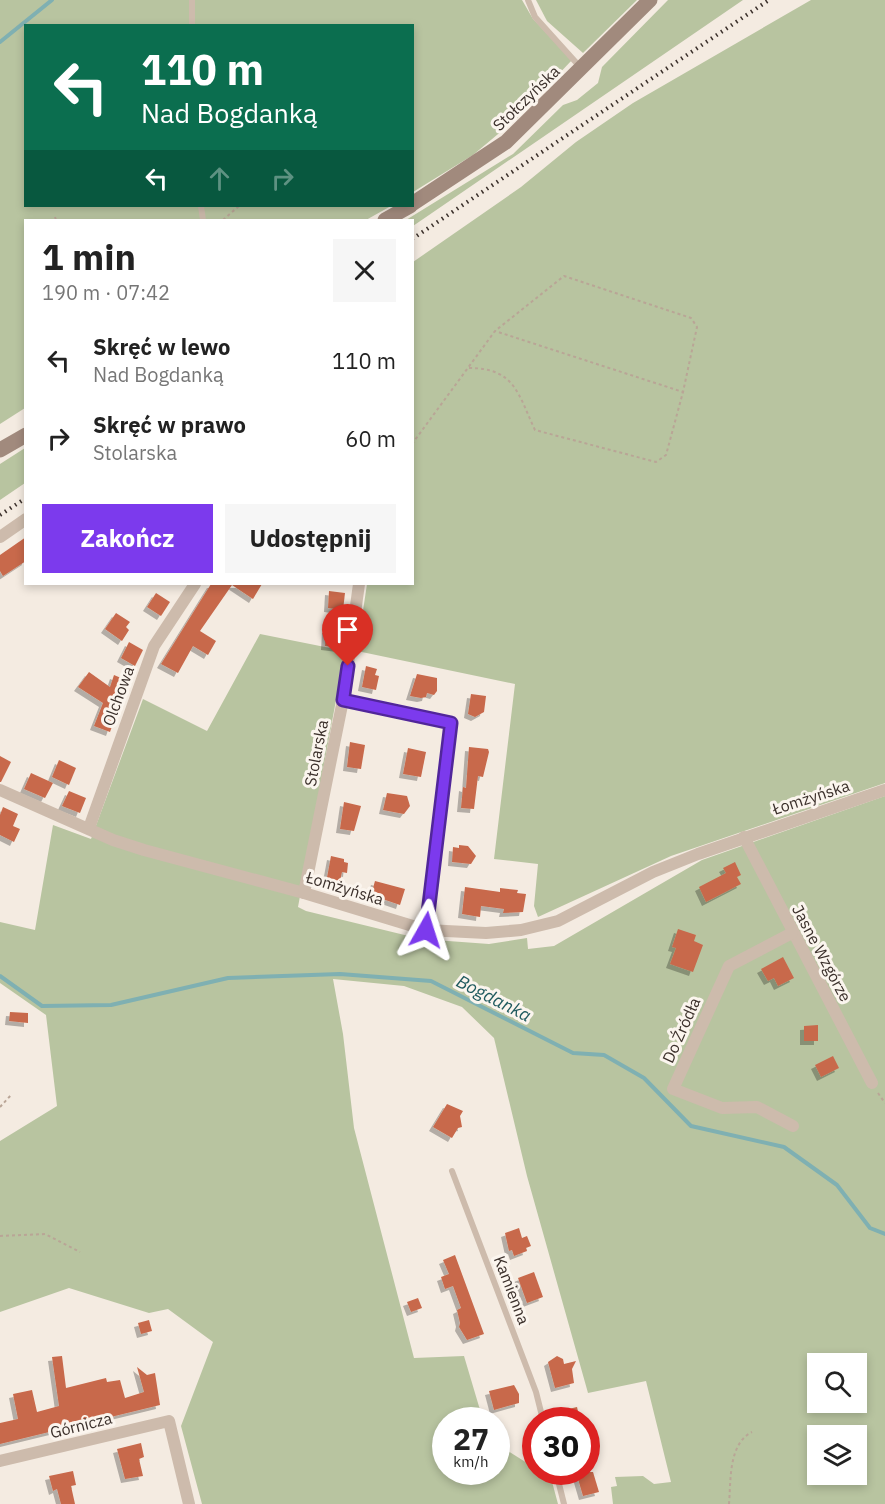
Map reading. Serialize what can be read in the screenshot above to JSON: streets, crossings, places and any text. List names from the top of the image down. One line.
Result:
{"streets":{"street":["Stołczyńska","Olchowa","Stolarska","Łomżyńska","Jasne Wzgórze","Do Źródła","Górnicza"],"lane":["Kamienna"]},"crossings":[["Olchowa","Łomżyńska"],["Stolarska","Łomżyńska"],["Łomżyńska","Jasne Wzgórze"],["Jasne Wzgórze","Do Źródła"]],"water":["Bogdanka"],"page":{"turn":["110 m","Nad Bogdanką"],"heading":["1 min","190 m · 07:42"],"list":[{"name":"Skręć w lewo","note":"Nad Bogdanką","value":"110 m"},{"name":"Skręć w prawo","note":"Stolarska","value":"60 m"}],"buttons":["Zakończ","Udostępnij"],"speed":"27 km/h","limit":"30"}}
